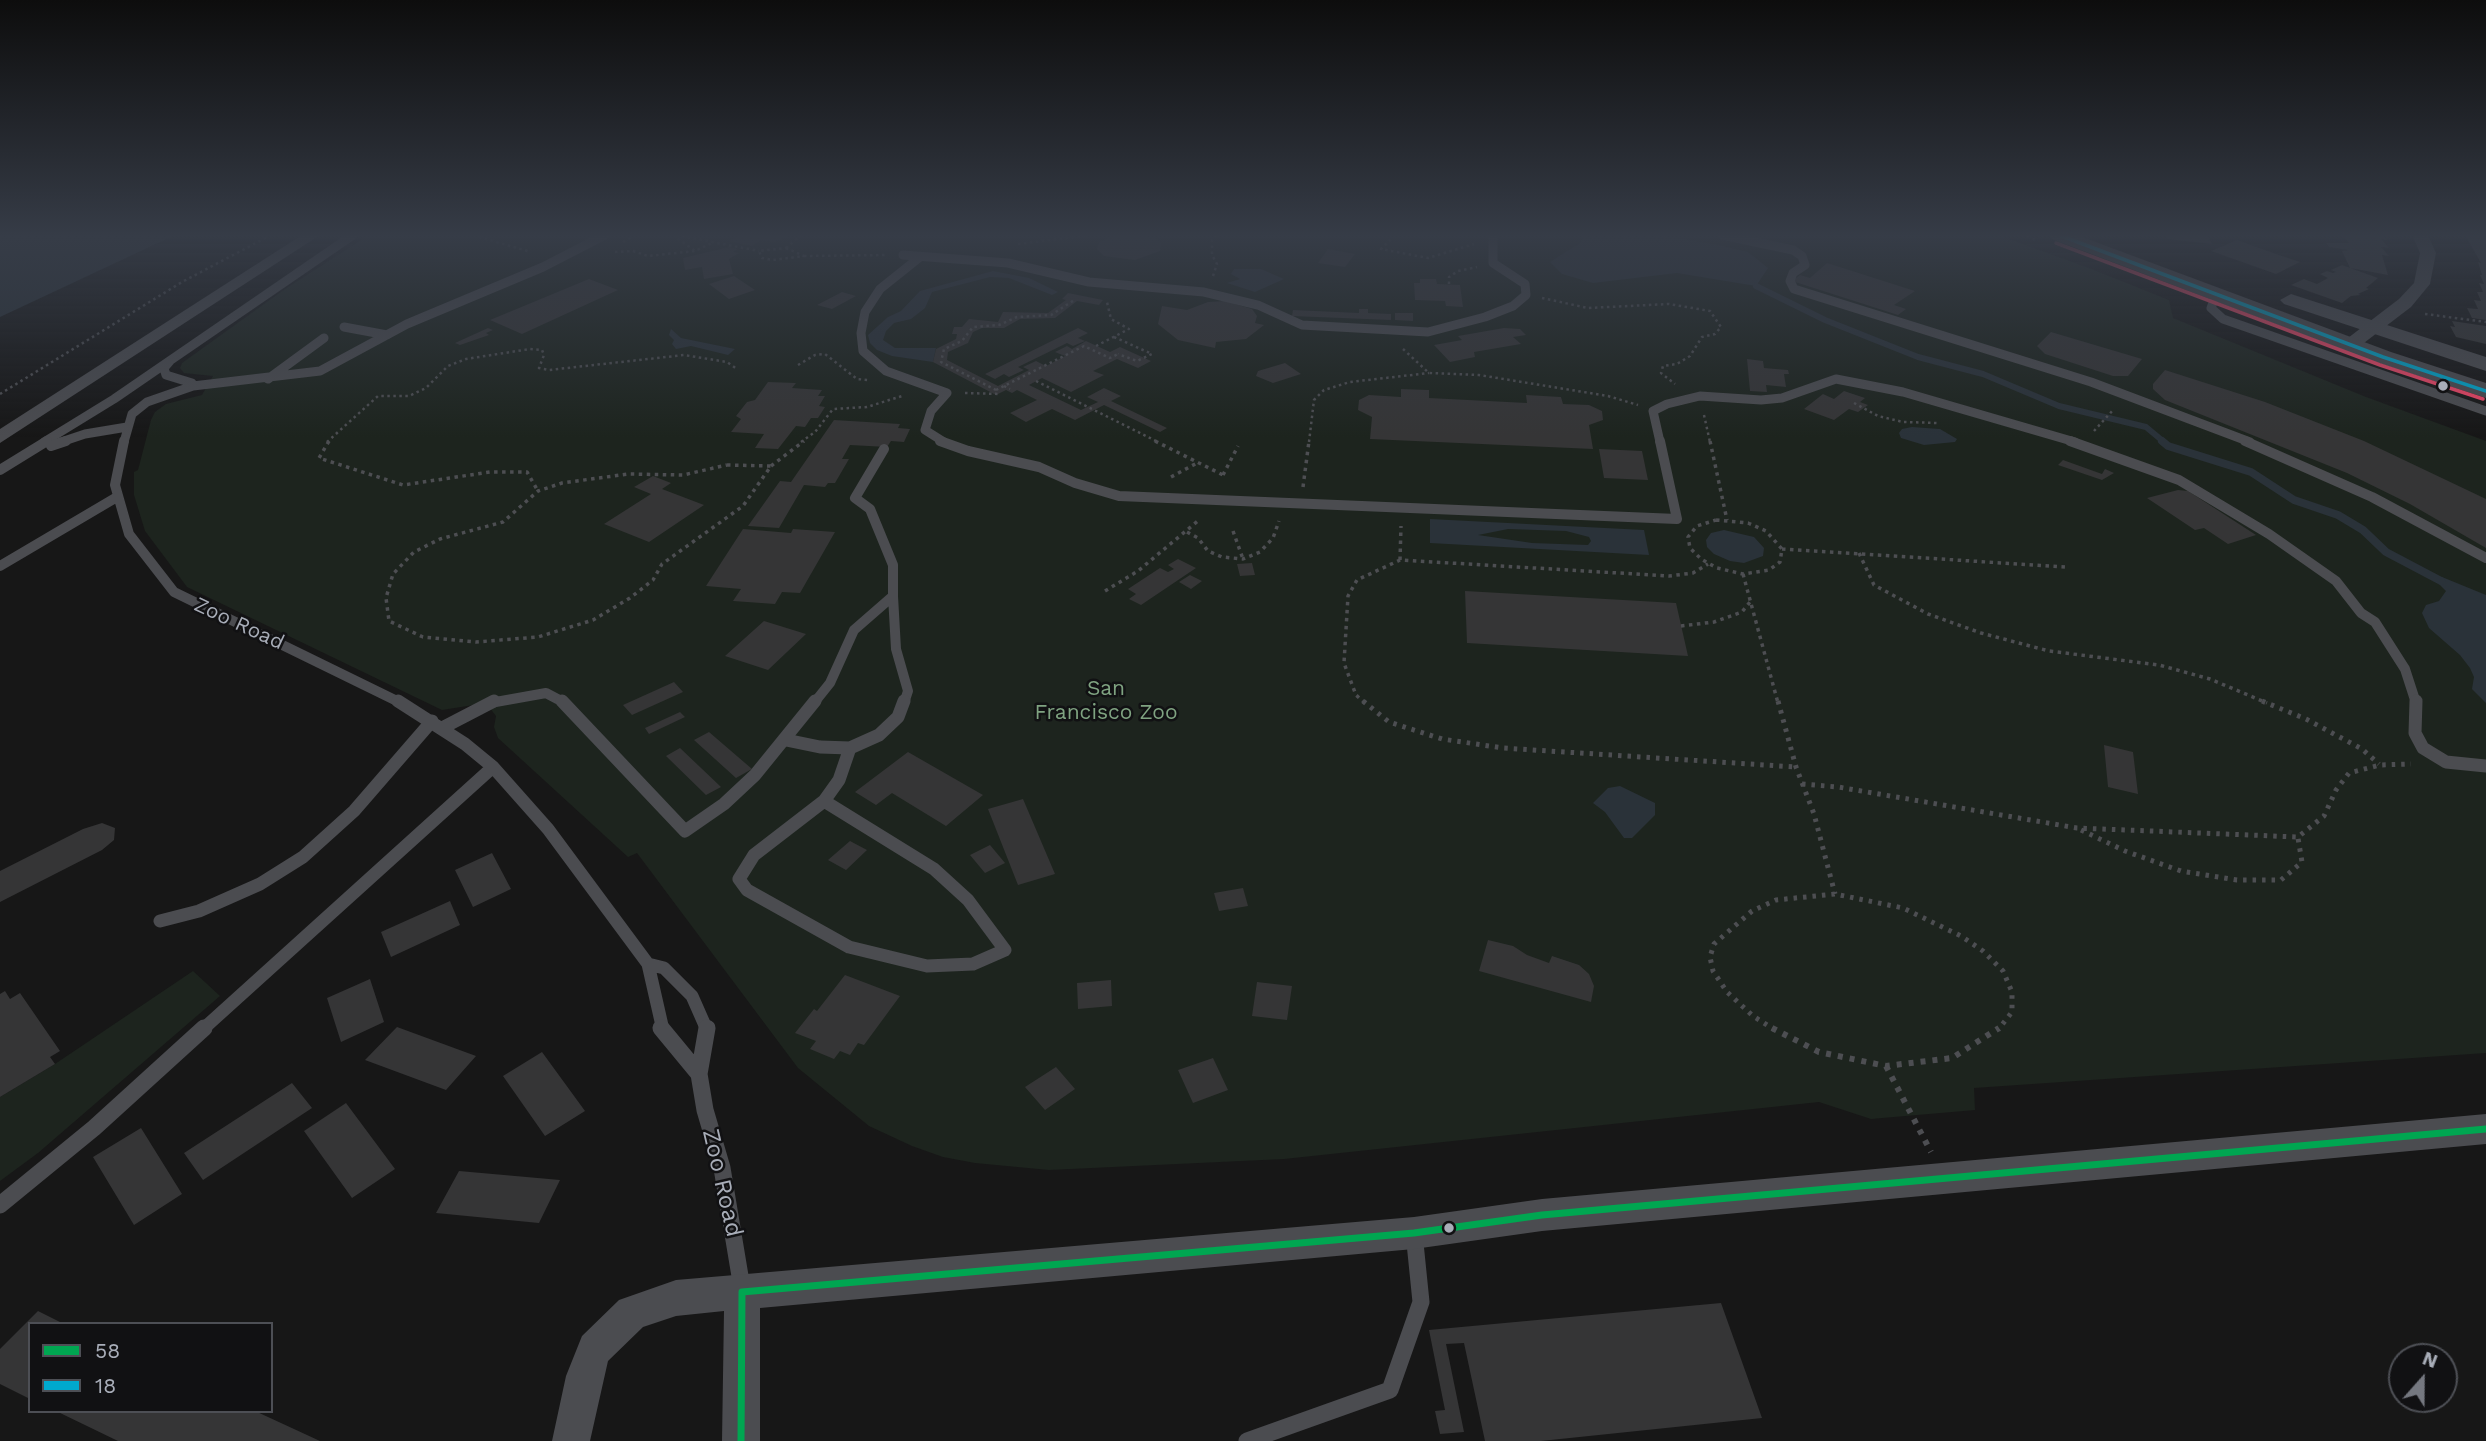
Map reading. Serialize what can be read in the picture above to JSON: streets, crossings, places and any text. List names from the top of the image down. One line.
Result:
{"streets":{"street":["Zoo Road"]},"parks":["San Francisco Zoo"],"lines":["transit line 18","transit line 58"],"legend":["58","18"],"north":"top"}
